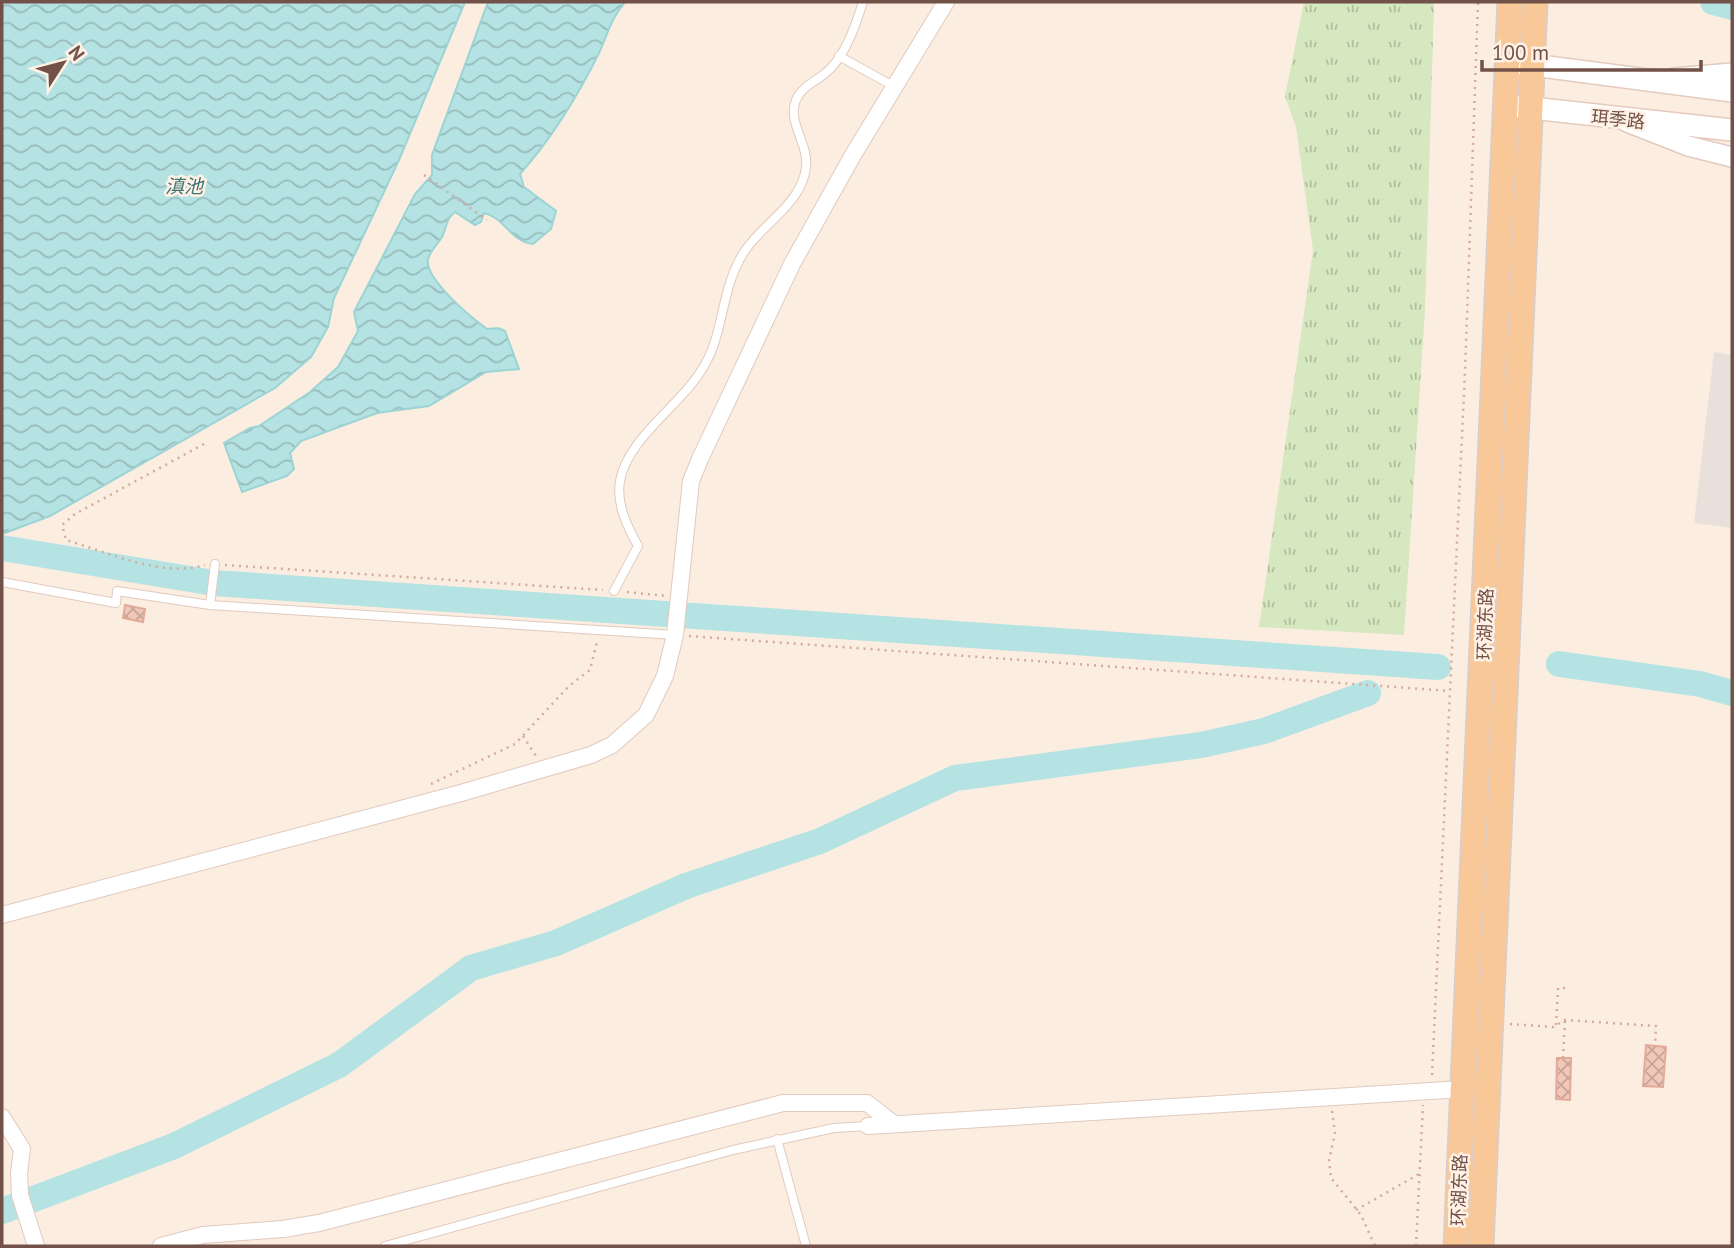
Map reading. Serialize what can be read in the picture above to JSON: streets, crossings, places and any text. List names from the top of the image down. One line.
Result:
{"streets":{"main road":["珥季路","环湖东路"]},"crossings":[["珥季路","环湖东路"]],"water":["滇池"],"scale_bar":"100 m","north":"top right"}
